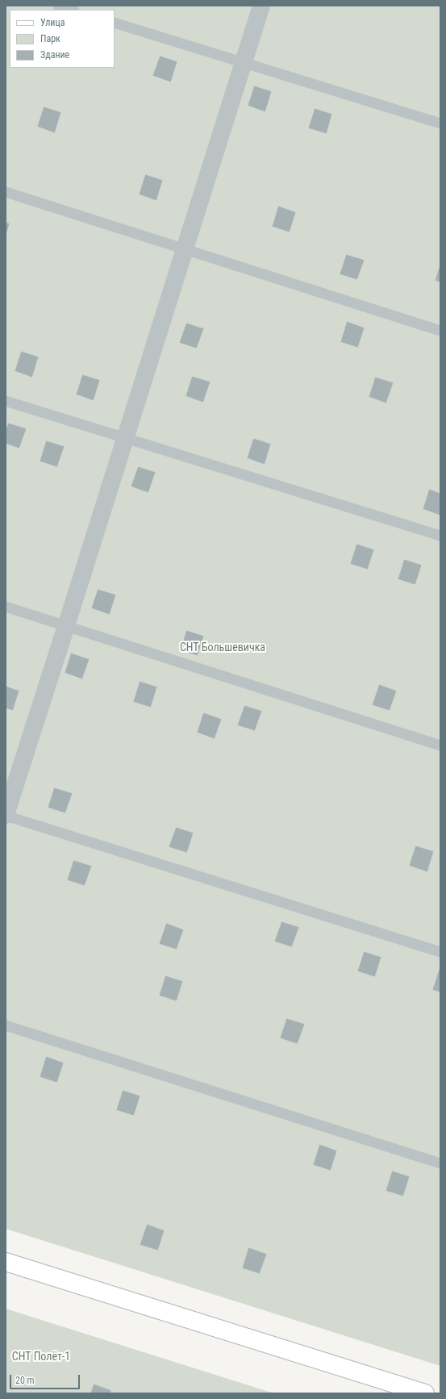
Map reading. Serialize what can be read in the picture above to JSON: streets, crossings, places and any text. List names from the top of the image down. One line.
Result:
{"parks":["СНТ Большевичка","СНТ Полёт-1"],"legend":["Улица","Парк","Здание"],"scale_bar":"20 m"}
